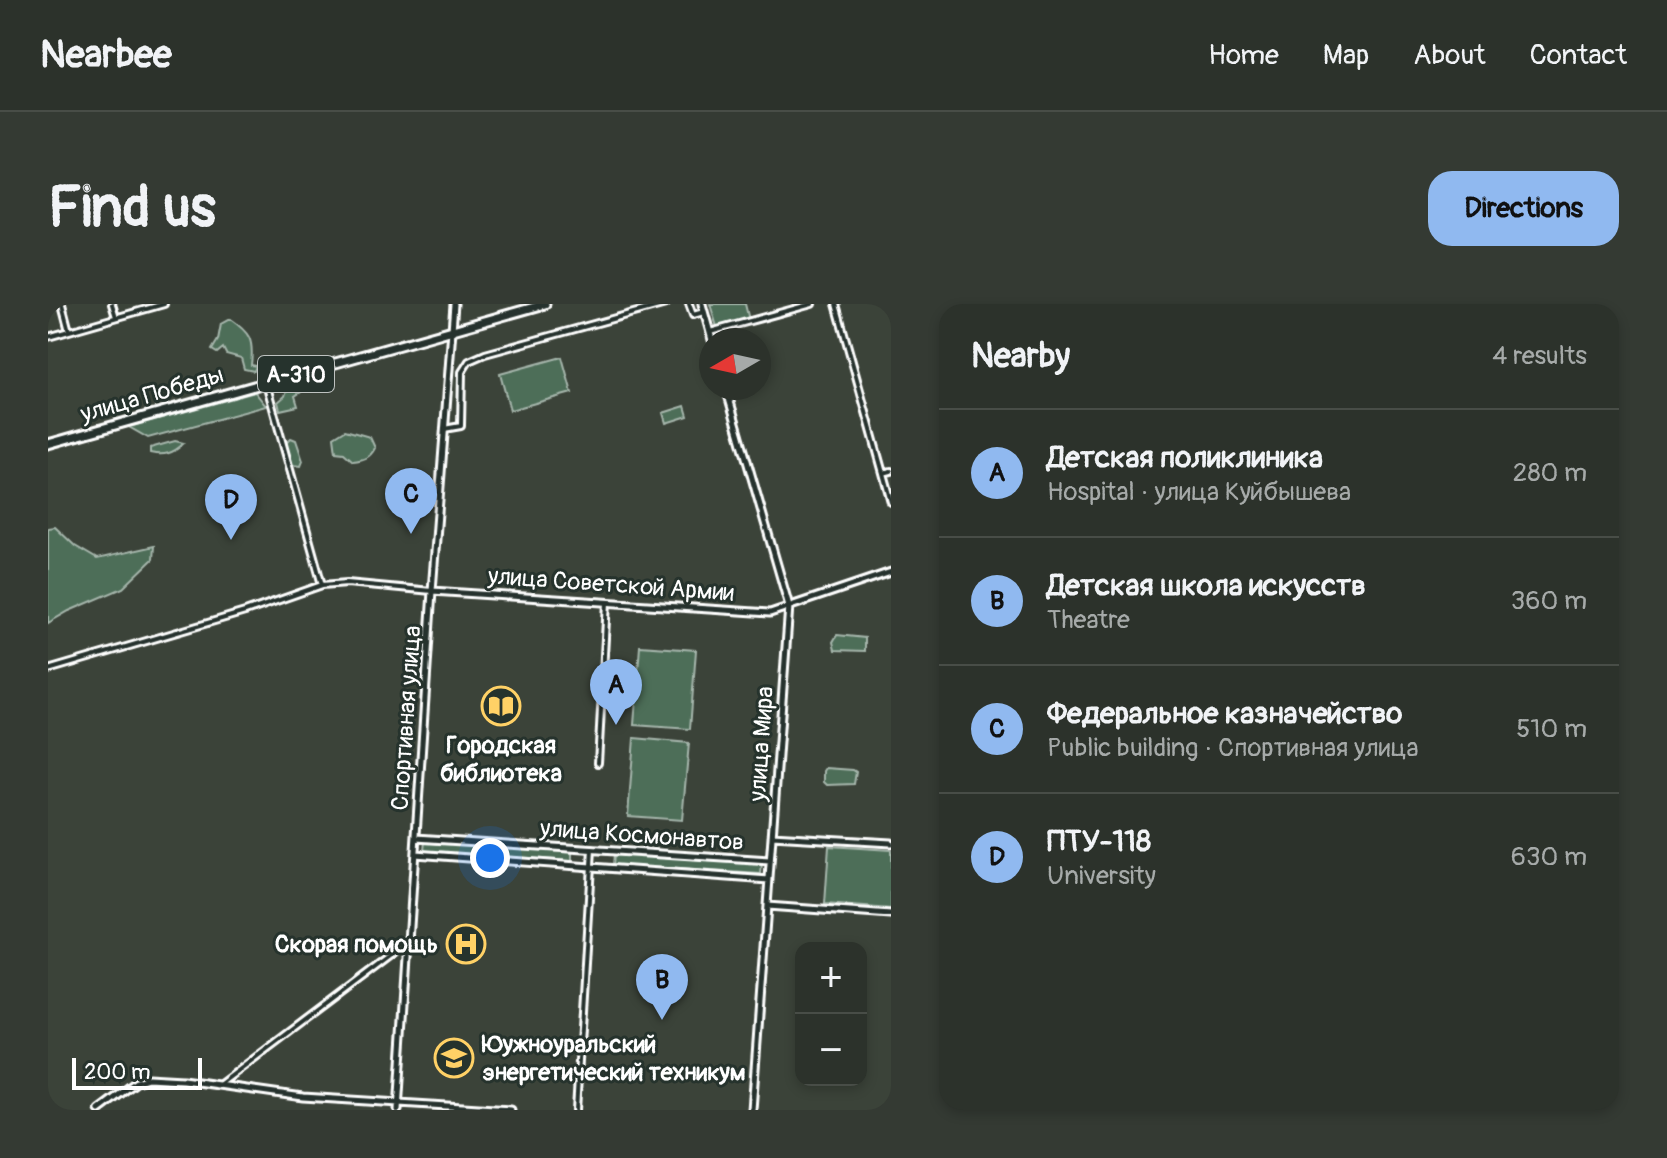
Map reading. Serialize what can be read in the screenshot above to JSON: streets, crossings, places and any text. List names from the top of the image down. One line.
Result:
{"streets":{"highway":["А-310","улица Победы"],"street":["улица Советской Армии","Спортивная улица","улица Мира","улица Космонавтов"]},"crossings":[["улица Победы","Спортивная улица"],["улица Советской Армии","Спортивная улица"],["улица Советской Армии","улица Мира"],["Спортивная улица","улица Космонавтов"],["улица Мира","улица Космонавтов"]],"places":{"library":["Городская библиотека"],"hospital":["Скорая помощь"],"school or university":["Юужноуральский энергетический техникум"]},"scale_bar":"200 m","north":"left","page":{"header":"Nearbee","nav":["Home","Map","About","Contact"],"buttons":"Directions","title":"Find us","heading":["Nearby","4 results"],"list":[{"mark":"A","name":"Детская поликлиника","note":"Hospital · улица Куйбышева","value":"280 m"},{"mark":"B","name":"Детская школа искусств","note":"Theatre","value":"360 m"},{"mark":"C","name":"Федеральное казначейство","note":"Public building · Спортивная улица","value":"510 m"},{"mark":"D","name":"ПТУ-118","note":"University","value":"630 m"}],"pins":["C","D","A","B"],"map_buttons":["+","−"],"scale":"200 m"}}
